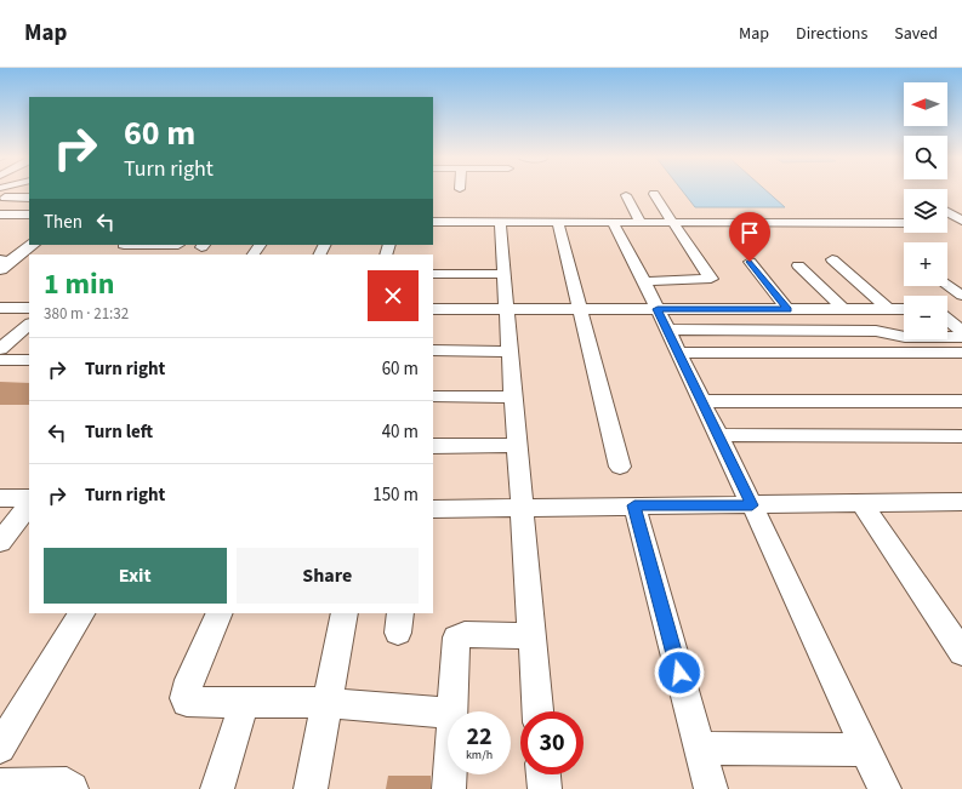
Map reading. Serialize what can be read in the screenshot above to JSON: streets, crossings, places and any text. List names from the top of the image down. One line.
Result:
{"north":"left","page":{"header":"Map","nav":["Map","Directions","Saved"],"map_buttons":["+","−"],"turn":["60 m","Turn right"],"then":"Then","heading":["1 min","380 m · 21:32"],"list":[{"name":"Turn right","value":"60 m"},{"name":"Turn left","value":"40 m"},{"name":"Turn right","value":"150 m"}],"buttons":["Exit","Share"],"speed":"22 km/h","limit":"30"}}
